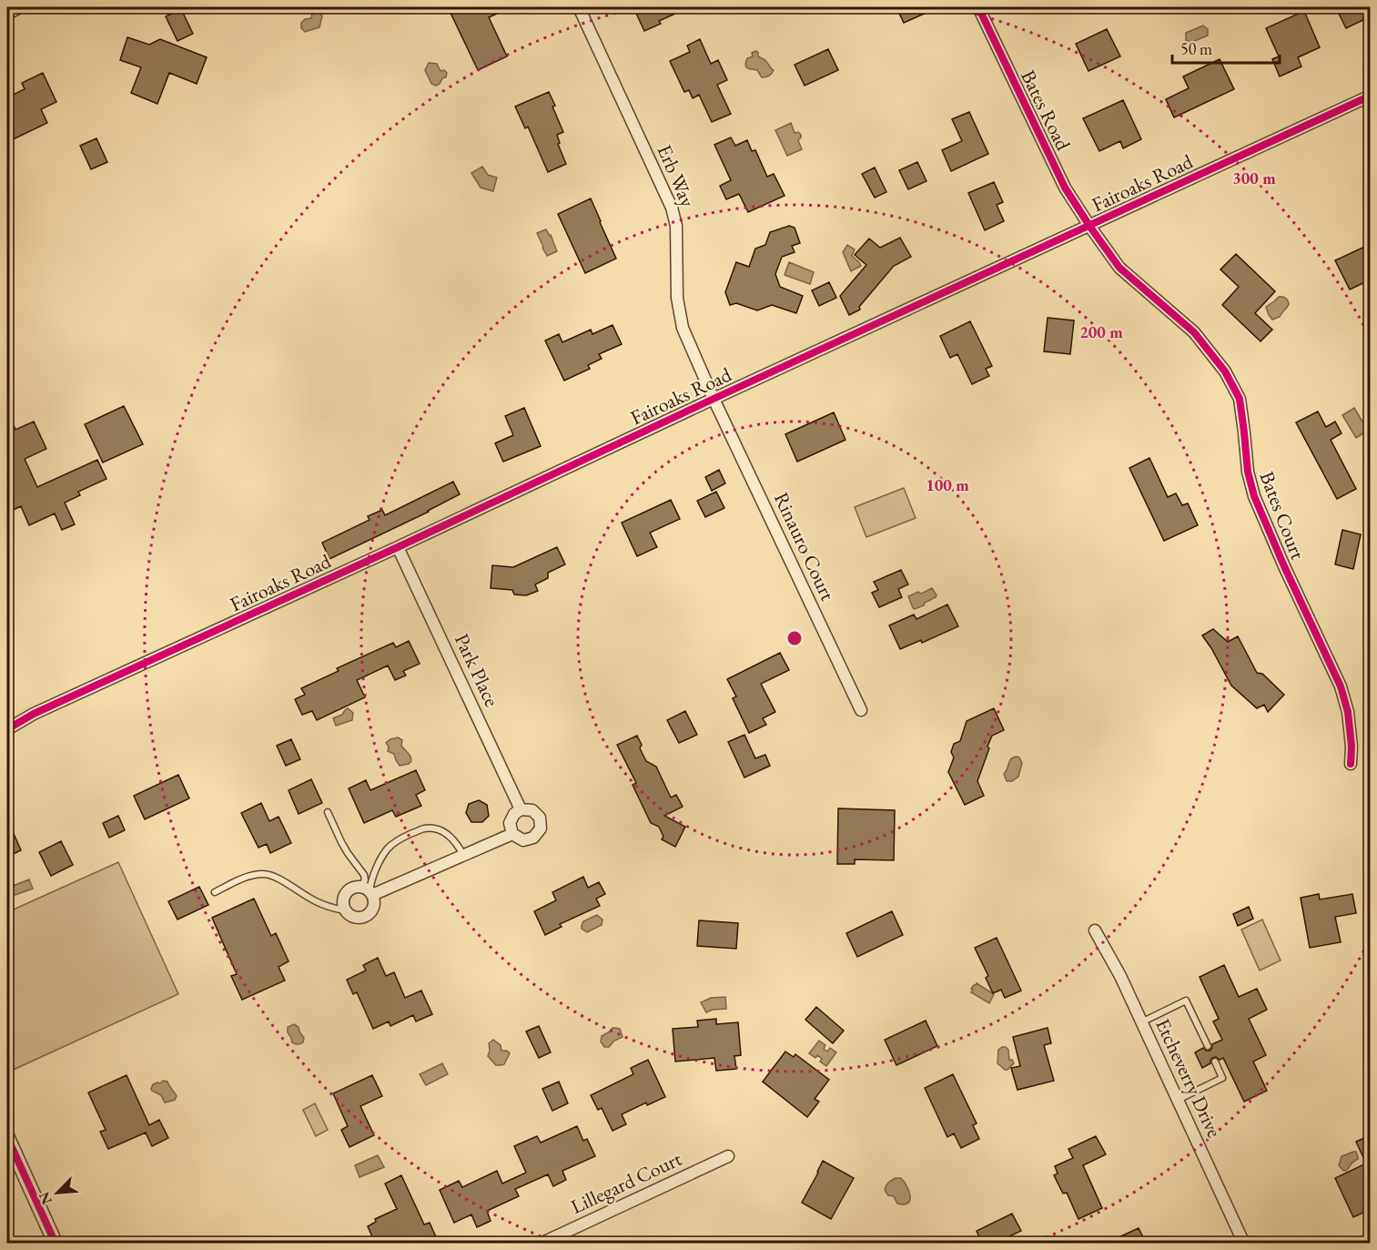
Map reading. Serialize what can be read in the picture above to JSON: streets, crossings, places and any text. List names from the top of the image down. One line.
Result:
{"streets":{"street":["Bates Road","Erb Way","Fairoaks Road","Bates Court","Rinauro Court","Park Place","Etcheverry Drive","Lillegard Court"]},"crossings":[["Bates Road","Fairoaks Road"],["Bates Road","Bates Court"],["Erb Way","Fairoaks Road"],["Erb Way","Rinauro Court"],["Fairoaks Road","Bates Court"],["Fairoaks Road","Rinauro Court"],["Fairoaks Road","Park Place"]],"scale_bar":"50 m","north":"bottom left","rings":["300 m","200 m","100 m"]}
